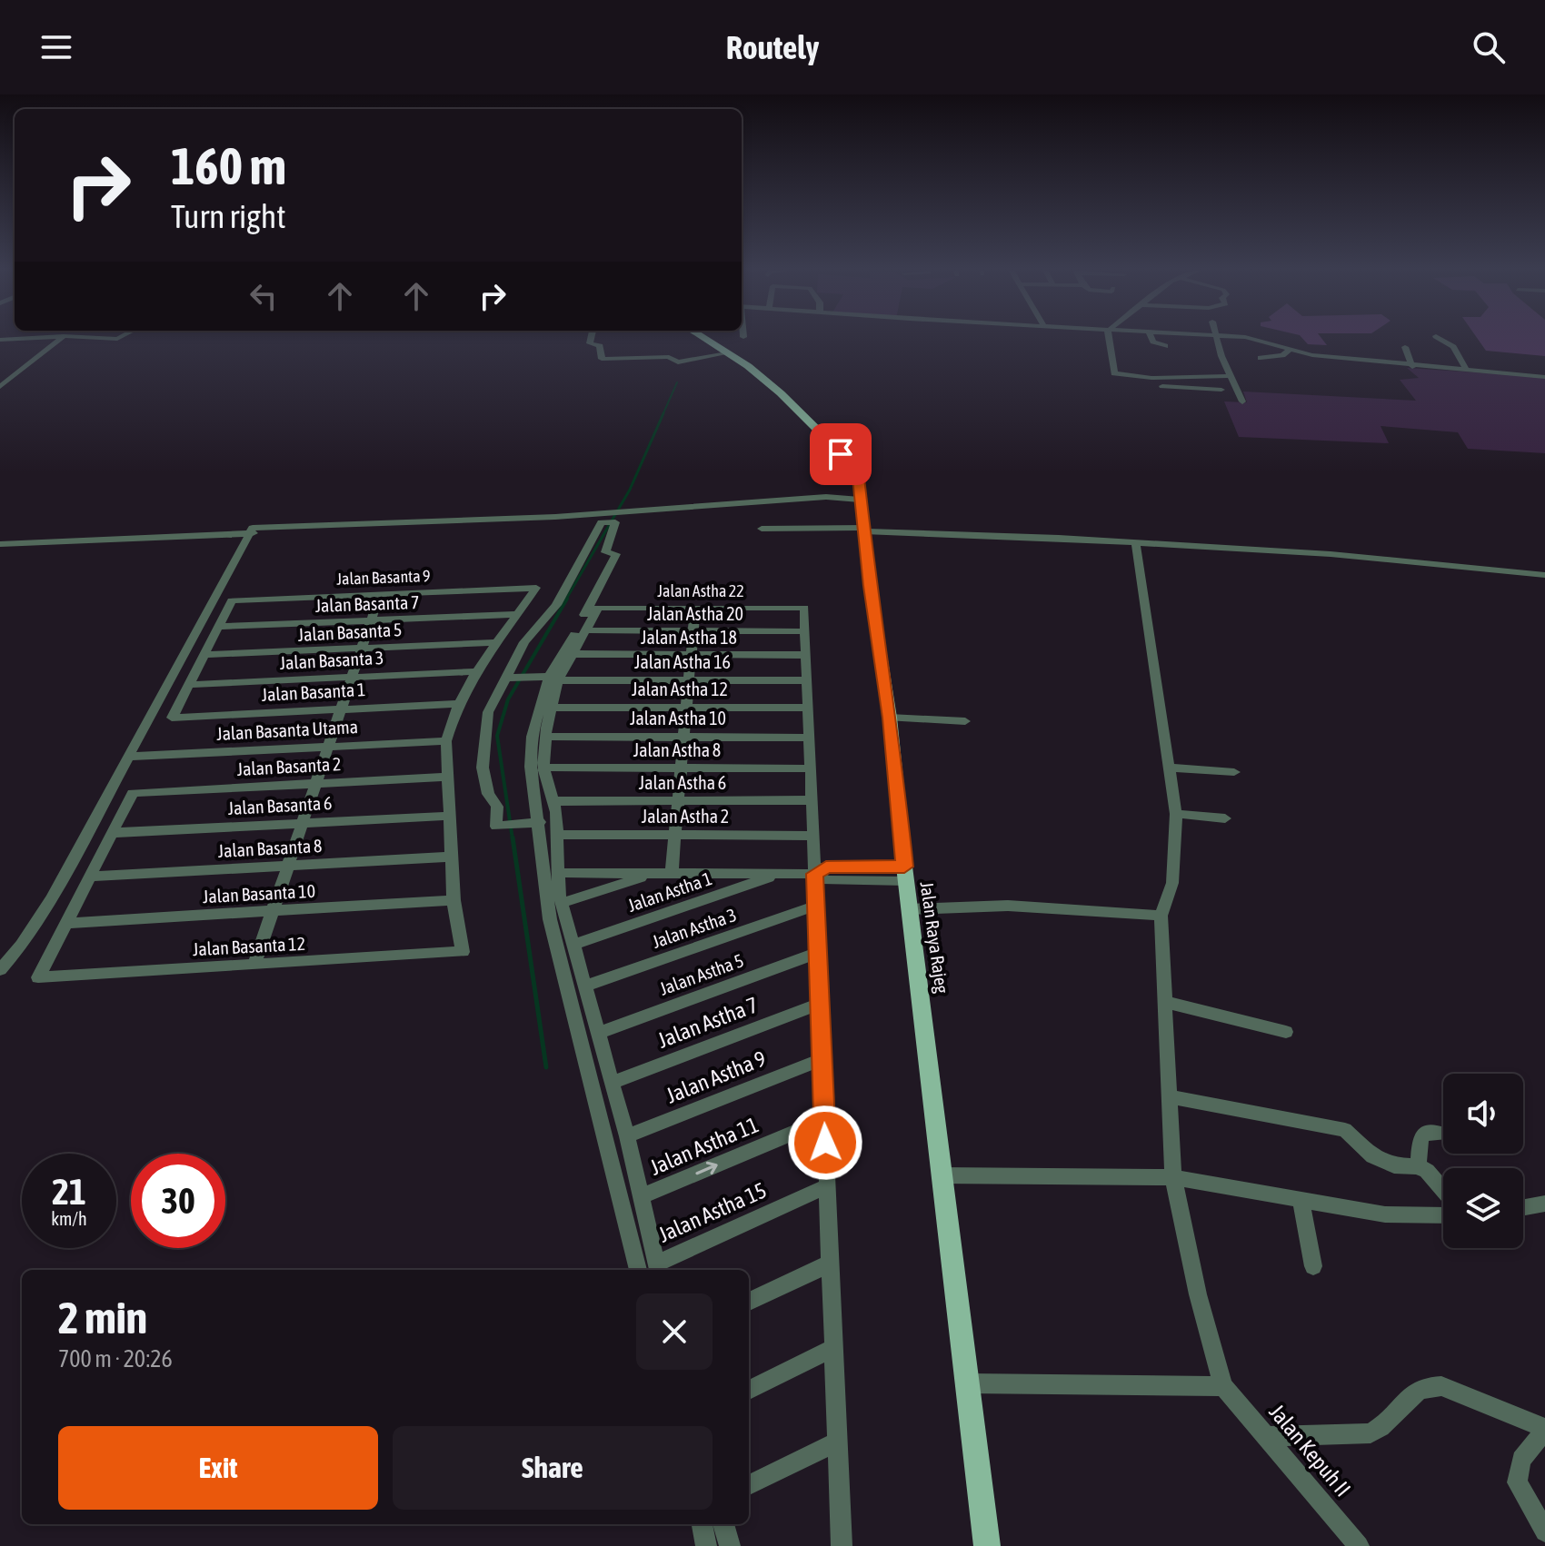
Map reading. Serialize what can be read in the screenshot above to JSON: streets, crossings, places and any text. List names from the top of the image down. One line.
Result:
{"streets":{"main road":["Jalan Raya Rajeg"],"street":["Jalan Basanta 9","Jalan Astha 22","Jalan Basanta 7","Jalan Astha 20","Jalan Basanta 5","Jalan Astha 18","Jalan Basanta 3","Jalan Astha 16","Jalan Astha 12","Jalan Basanta 1","Jalan Astha 10","Jalan Basanta Utama","Jalan Astha 8","Jalan Basanta 2","Jalan Astha 6","Jalan Basanta 6","Jalan Astha 2","Jalan Basanta 8","Jalan Astha 1","Jalan Basanta 10","Jalan Astha 3","Jalan Basanta 12","Jalan Astha 5","Jalan Astha 7","Jalan Astha 9","Jalan Astha 11","Jalan Astha 15","Jalan Kepuh II"]},"crossings":[["Jalan Basanta 9","Jalan Basanta 7"],["Jalan Astha 22","Jalan Astha 20"],["Jalan Basanta 3","Jalan Basanta 1"],["Jalan Basanta 2","Jalan Basanta 6"],["Jalan Basanta 10","Jalan Basanta 12"]],"one_way":["Jalan Astha 11"],"page":{"header":"Routely","turn":["160 m","Turn right"],"speed":"21 km/h","limit":"30","heading":["2 min","700 m · 20:26"],"buttons":["Exit","Share"]}}
